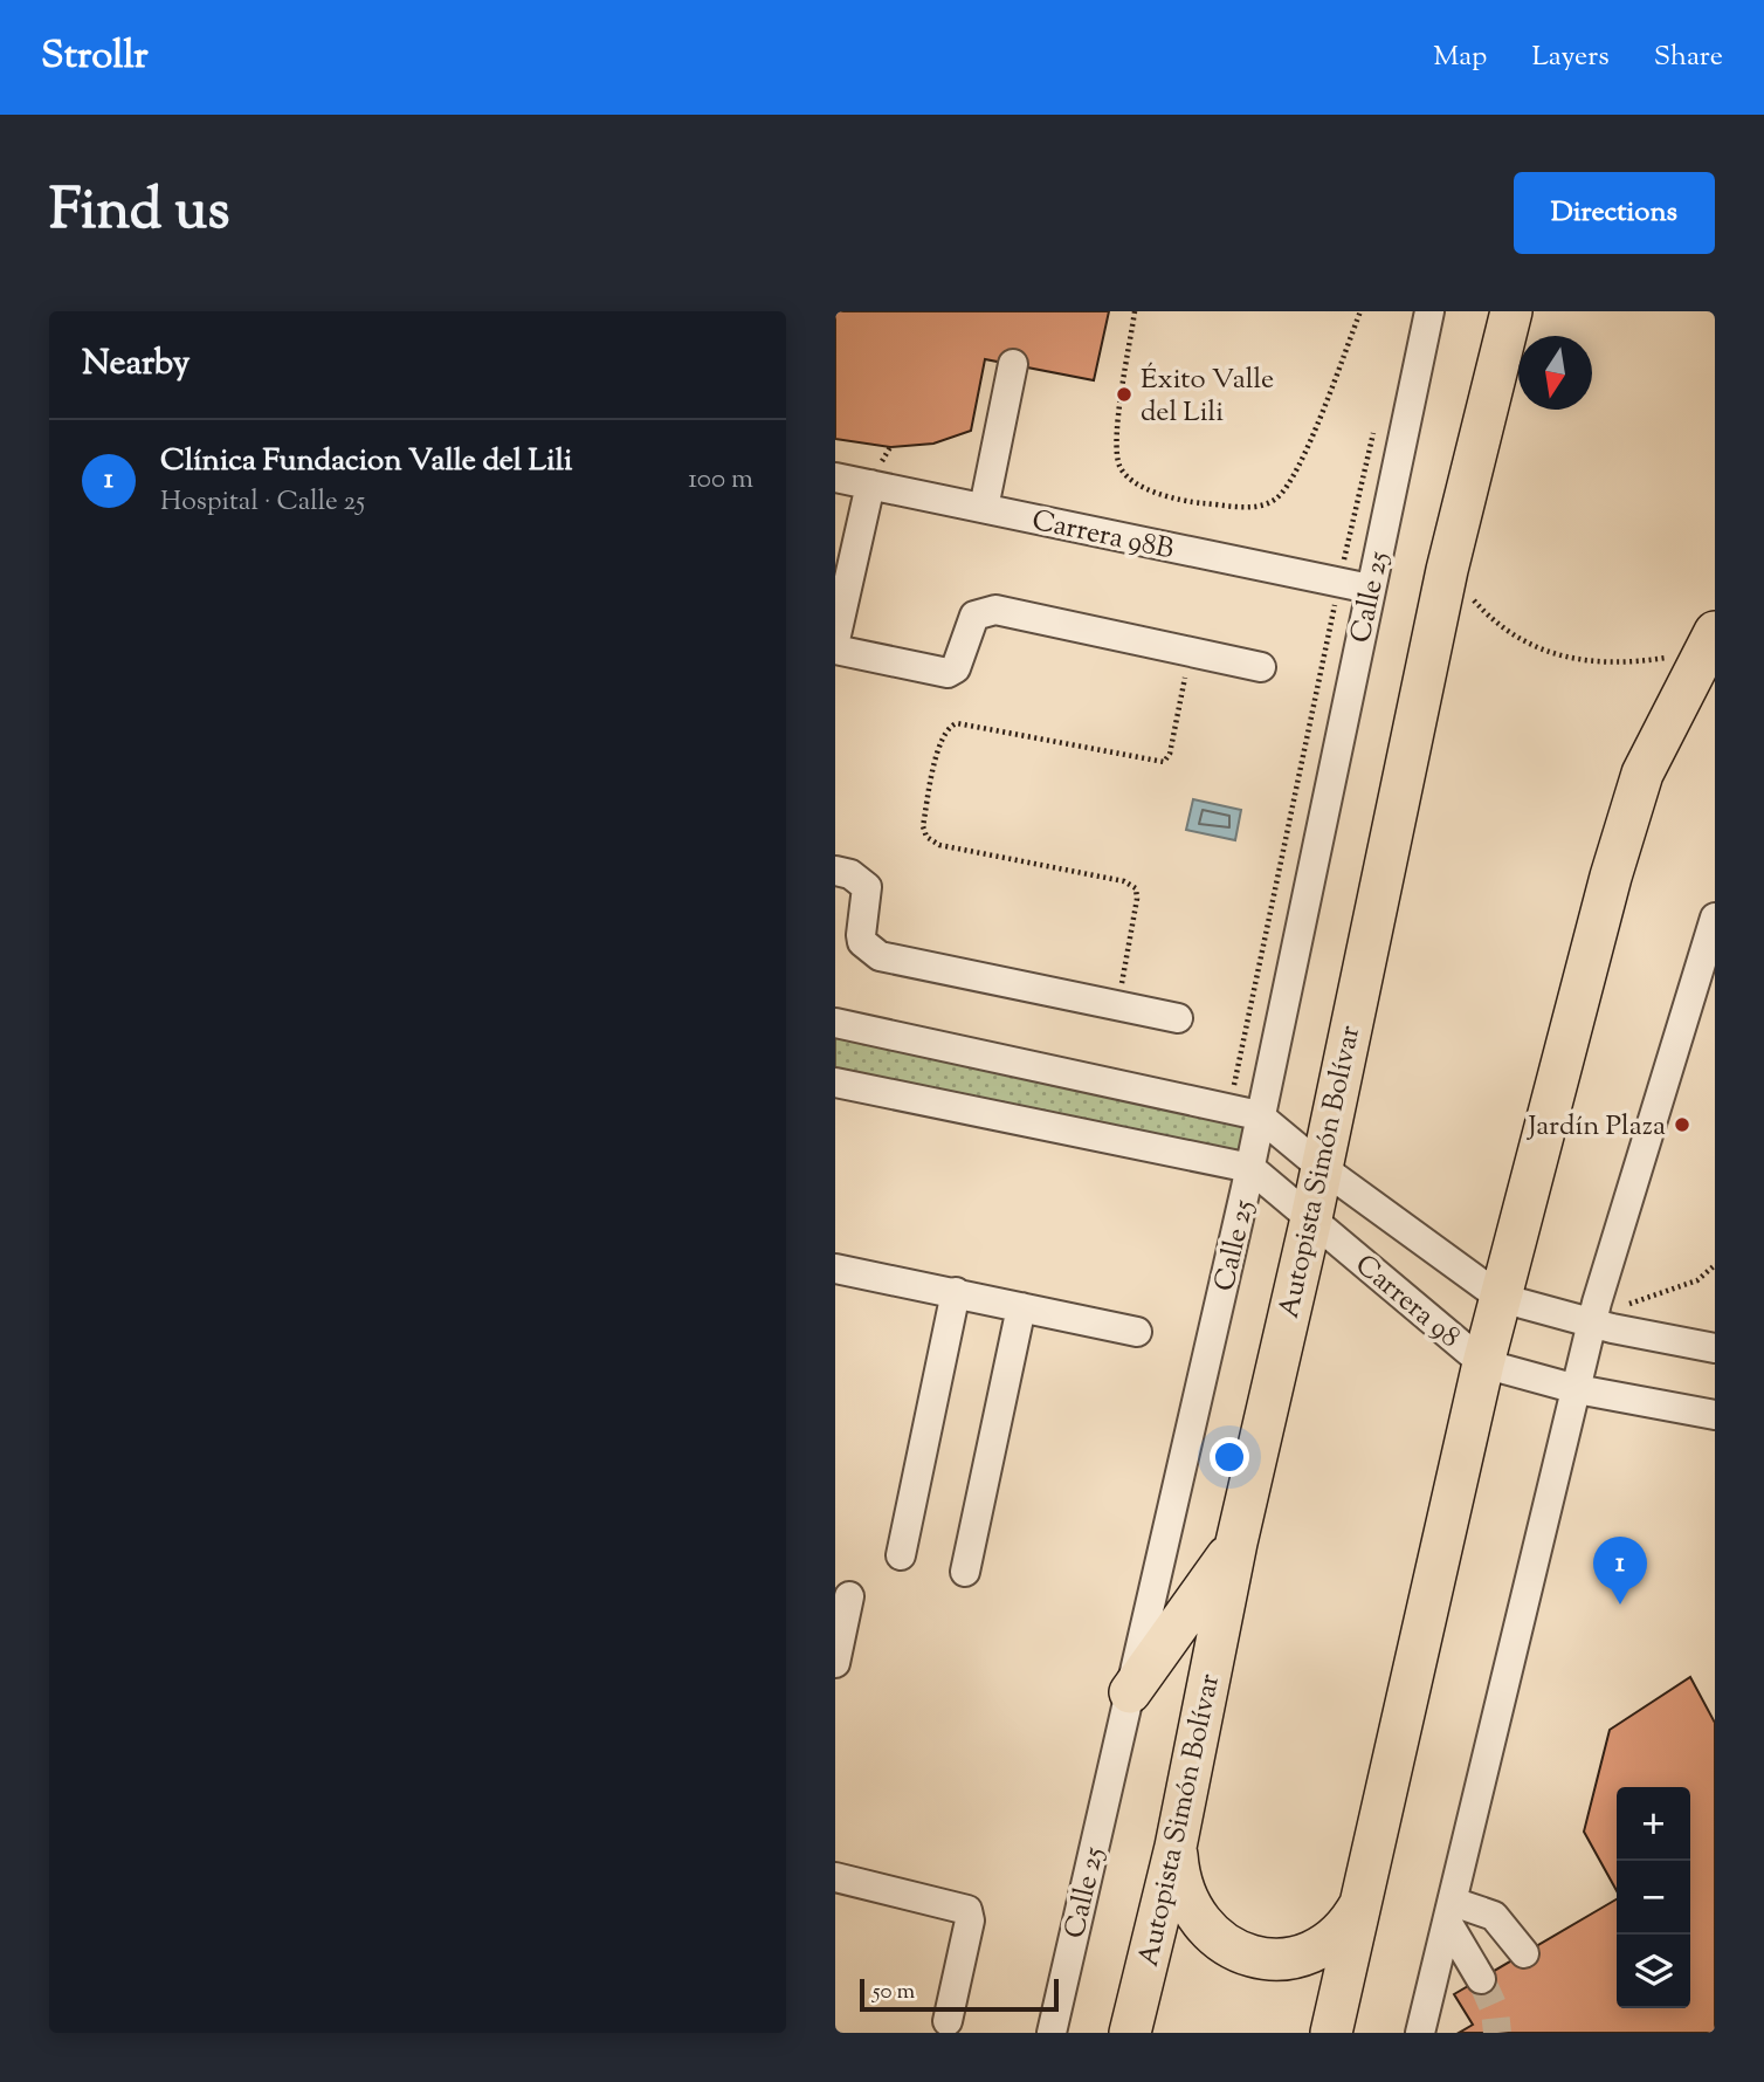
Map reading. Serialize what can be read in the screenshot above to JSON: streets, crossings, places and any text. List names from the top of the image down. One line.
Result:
{"streets":{"highway":["Autopista Simón Bolívar"],"street":["Carrera 98B","Calle 25","Carrera 98"]},"crossings":[["Carrera 98B","Calle 25"],["Calle 25","Carrera 98"],["Autopista Simón Bolívar","Carrera 98"]],"places":["Éxito Valle del Lili","Jardín Plaza"],"scale_bar":"50 m","north":"bottom","page":{"header":"Strollr","nav":["Map","Layers","Share"],"title":"Find us","buttons":"Directions","heading":"Nearby","list":[{"mark":"1","name":"Clínica Fundacion Valle del Lili","note":"Hospital · Calle 25","value":"100 m"}],"pins":"1","map_buttons":["+","−"],"scale":"50 m"}}
